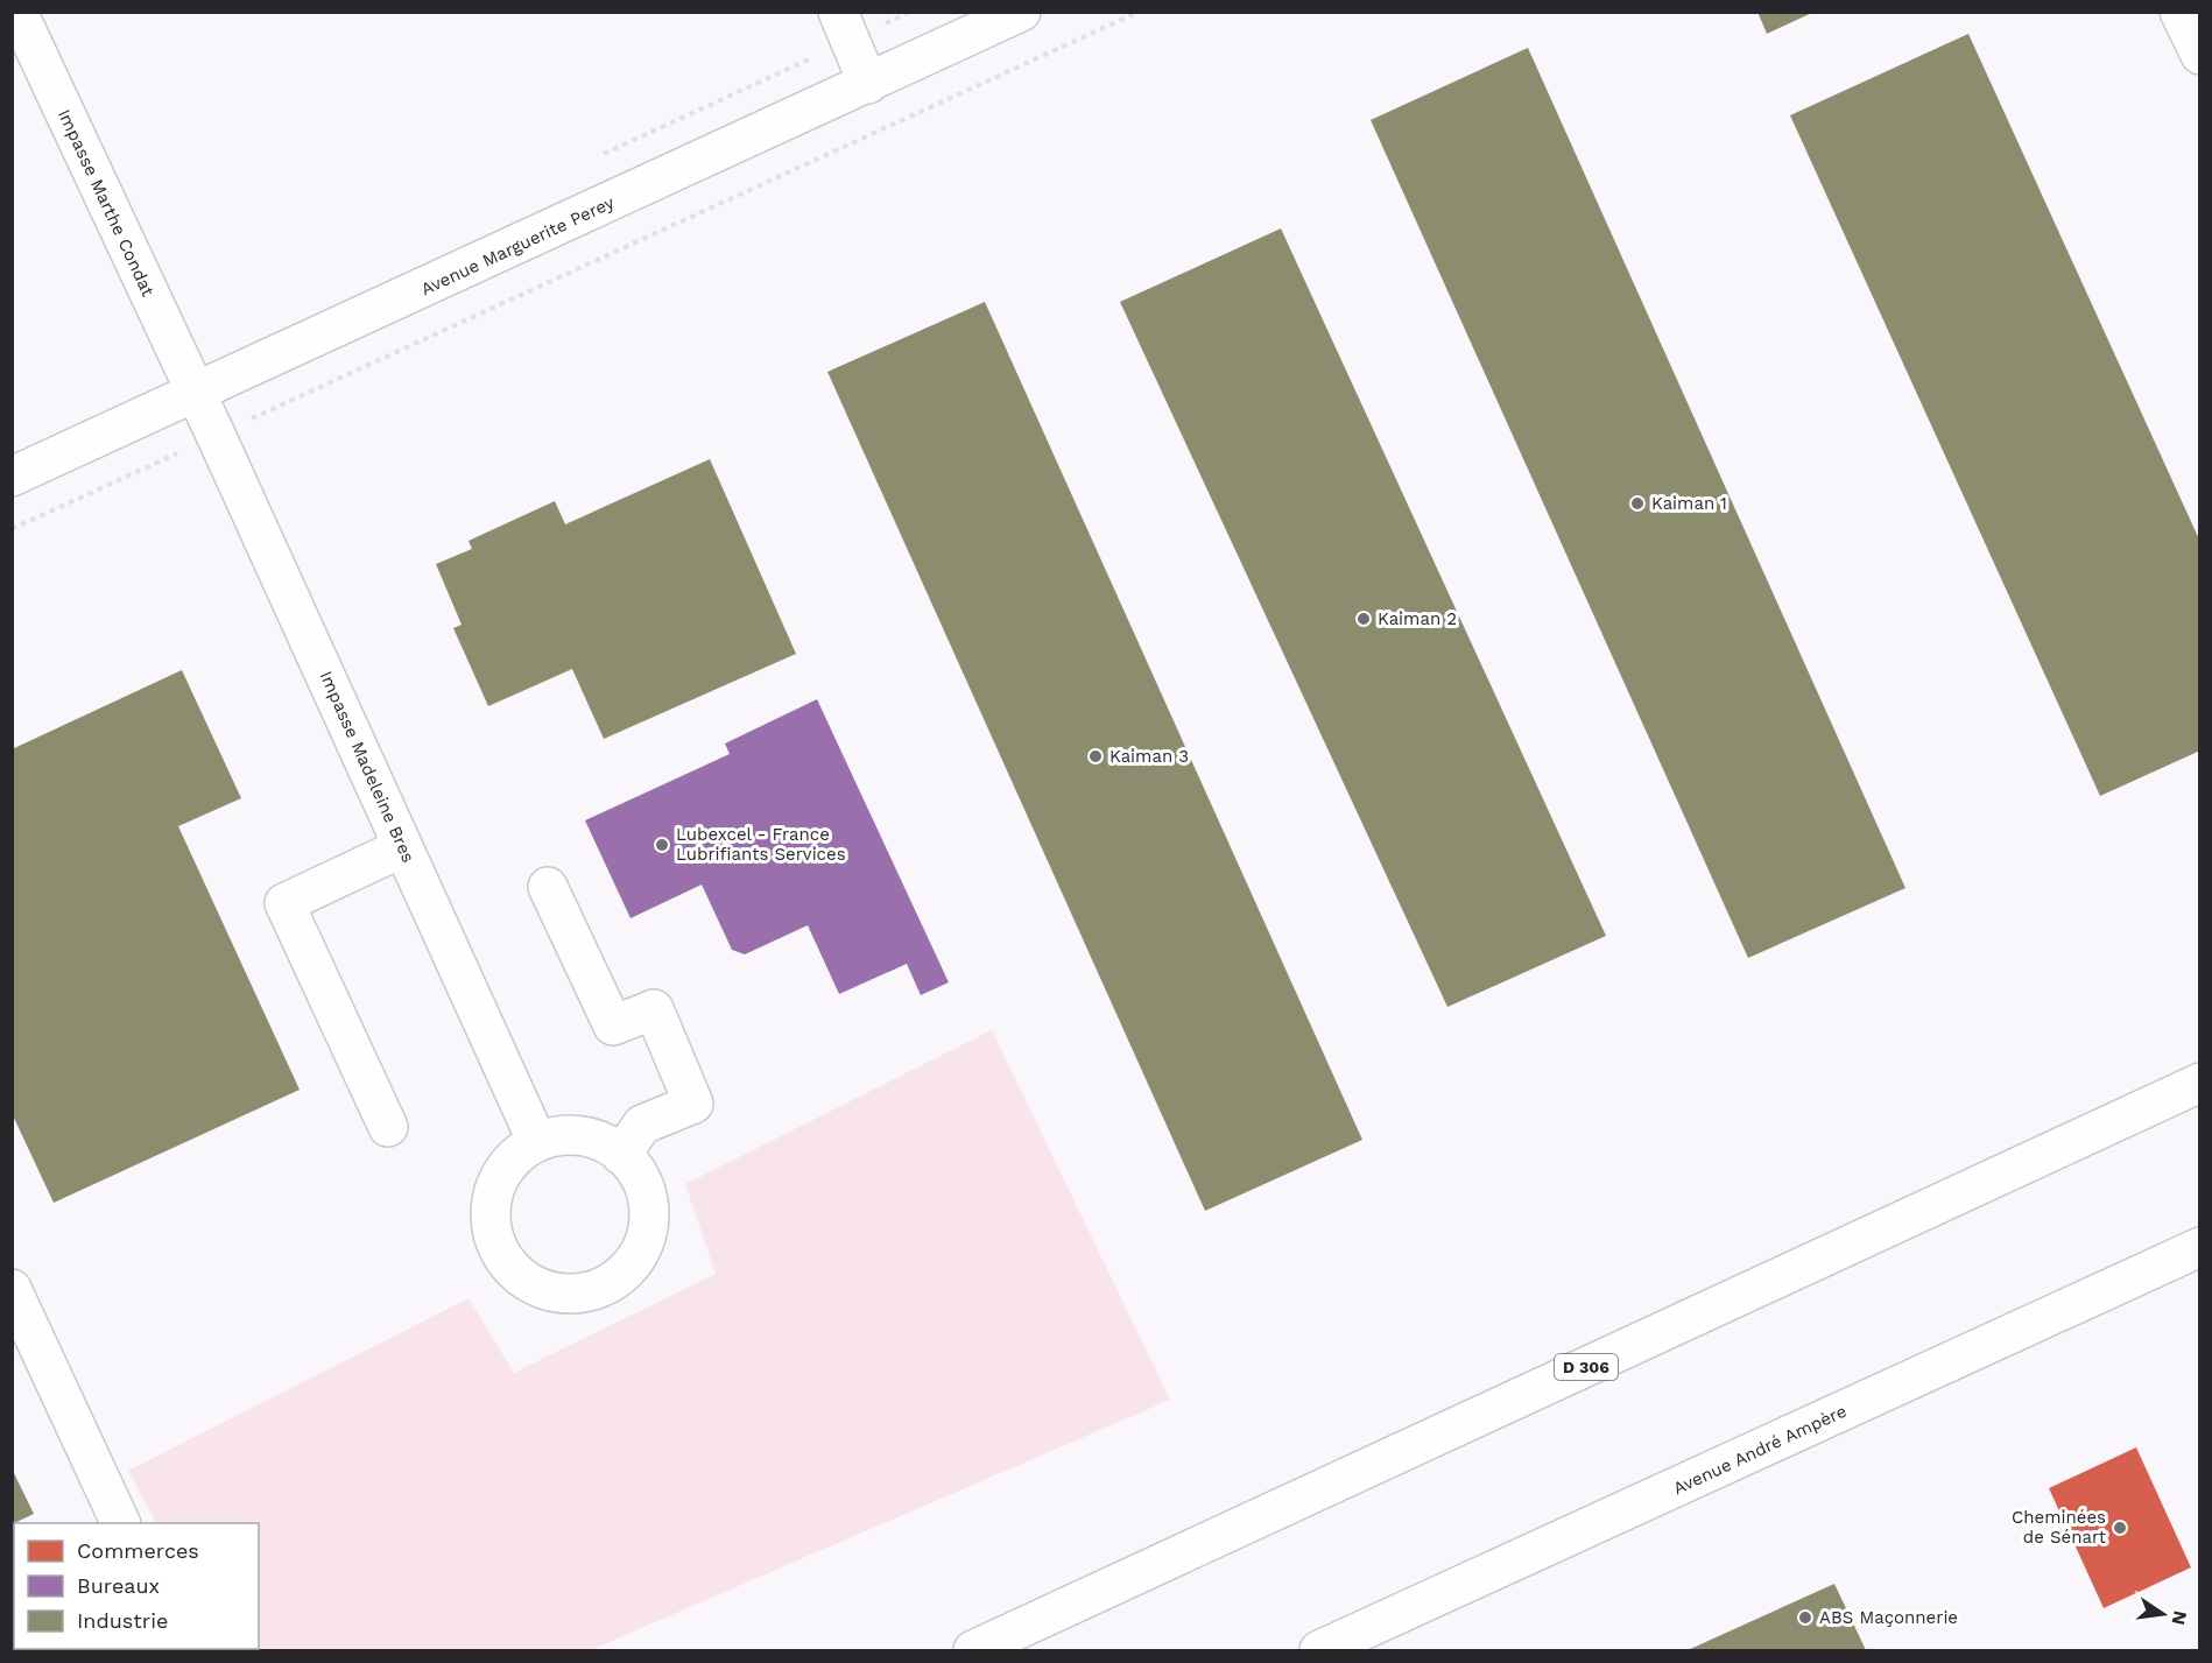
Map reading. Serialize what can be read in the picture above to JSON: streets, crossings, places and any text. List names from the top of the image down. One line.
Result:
{"streets":{"street":["Impasse Marthe Condat","Avenue Marguerite Perey","Impasse Madeleine Bres","D 306","Avenue André Ampère"]},"crossings":[["Impasse Marthe Condat","Avenue Marguerite Perey"],["Impasse Marthe Condat","Impasse Madeleine Bres"],["Avenue Marguerite Perey","Impasse Madeleine Bres"]],"places":["Kaiman 1","Kaiman 2","Kaiman 3","Lubexcel - France Lubrifiants Services","Cheminées de Sénart","ABS Maçonnerie"],"legend":["Commerces","Bureaux","Industrie"],"north":"right"}
